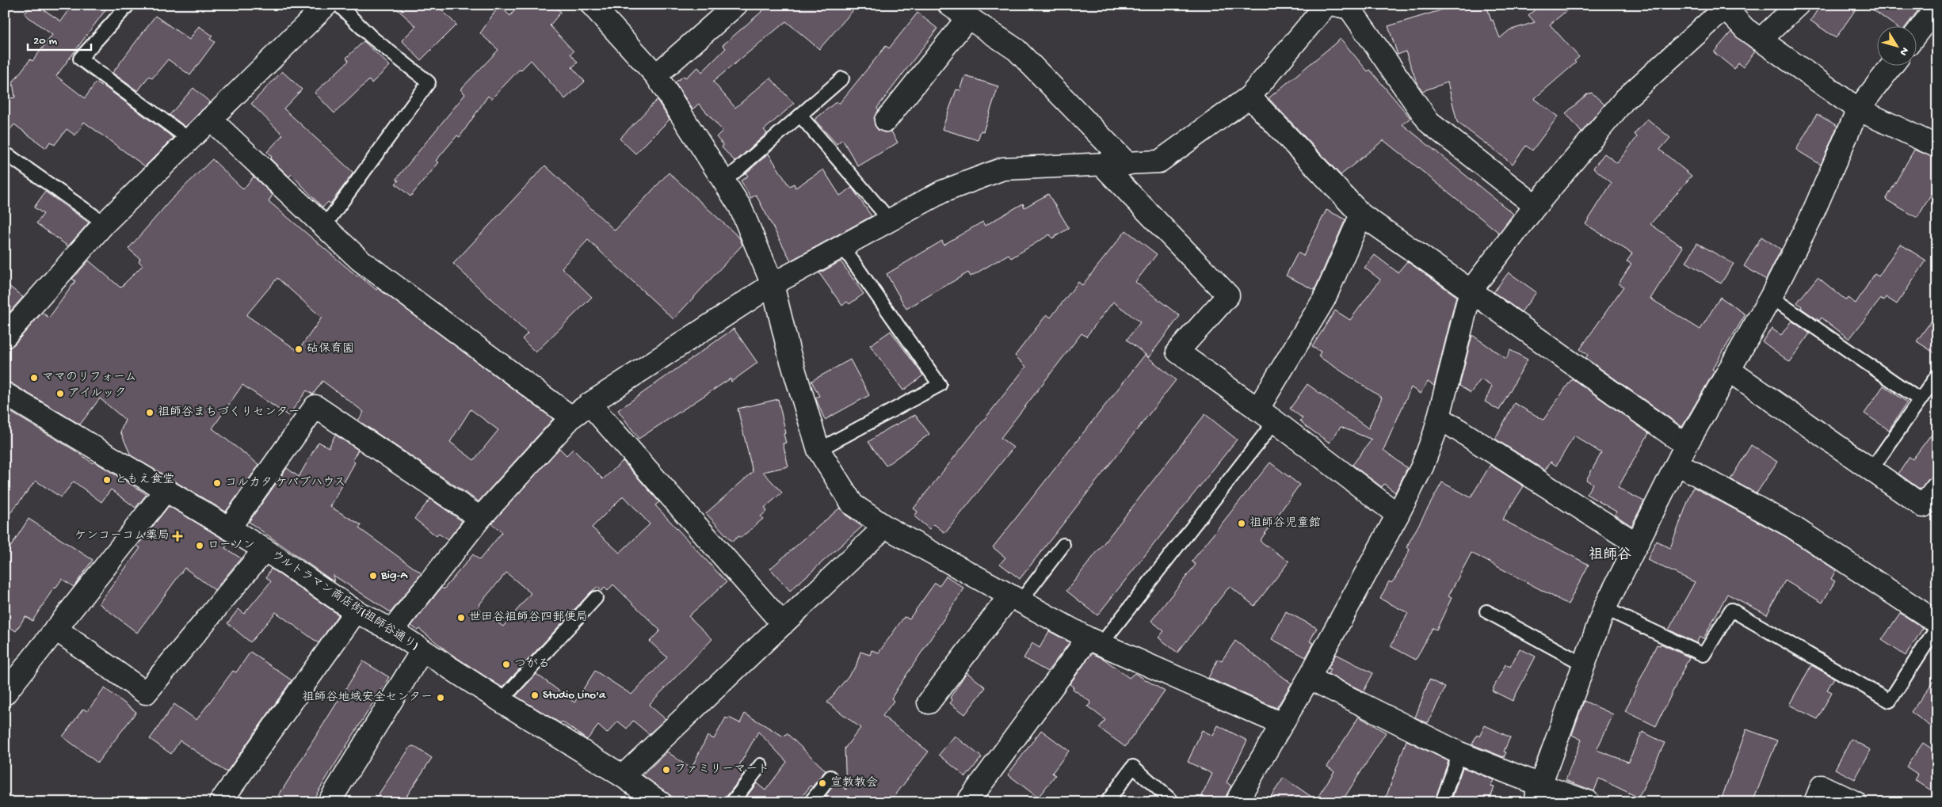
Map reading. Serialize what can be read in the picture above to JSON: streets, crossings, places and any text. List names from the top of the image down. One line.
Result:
{"streets":{"street":["ウルトラマン商店街(祖師谷通り)"]},"districts":["祖師谷"],"places":{"other":["砧保育園","ママのリフォーム","アイルック","祖師谷まちづくりセンター","ともえ食堂","コルカタ ケバブハウス","祖師谷児童館","ローソン","Big-A","世田谷祖師谷四郵便局","つがる","Studio Lino'a","祖師谷地域安全センター","ファミリーマート","宣教教会"],"health":["ケンコーコム薬局"]},"scale_bar":"20 m","north":"bottom right"}
